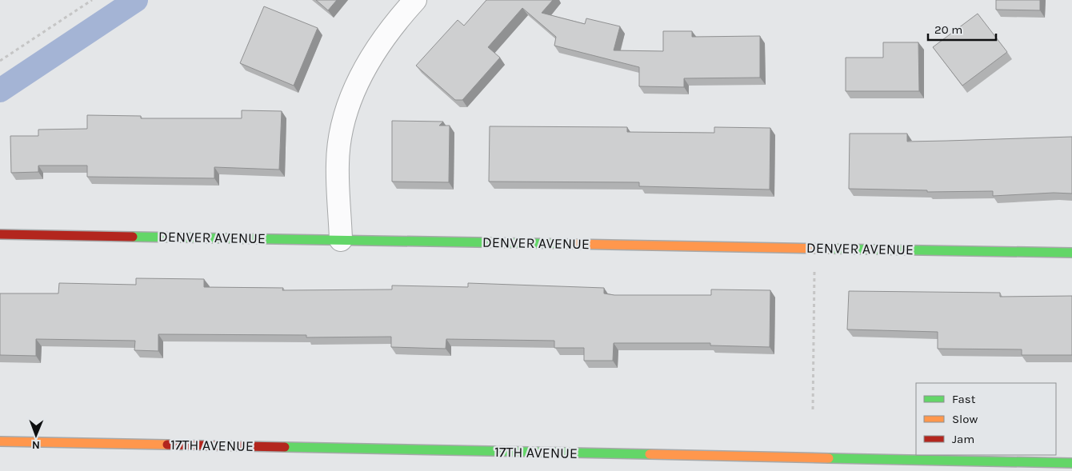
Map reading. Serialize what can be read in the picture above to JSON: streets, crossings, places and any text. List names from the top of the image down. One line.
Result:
{"streets":{"street":["DENVER AVENUE","17TH AVENUE"]},"legend":["Fast","Slow","Jam"],"scale_bar":"20 m","north":"bottom"}
